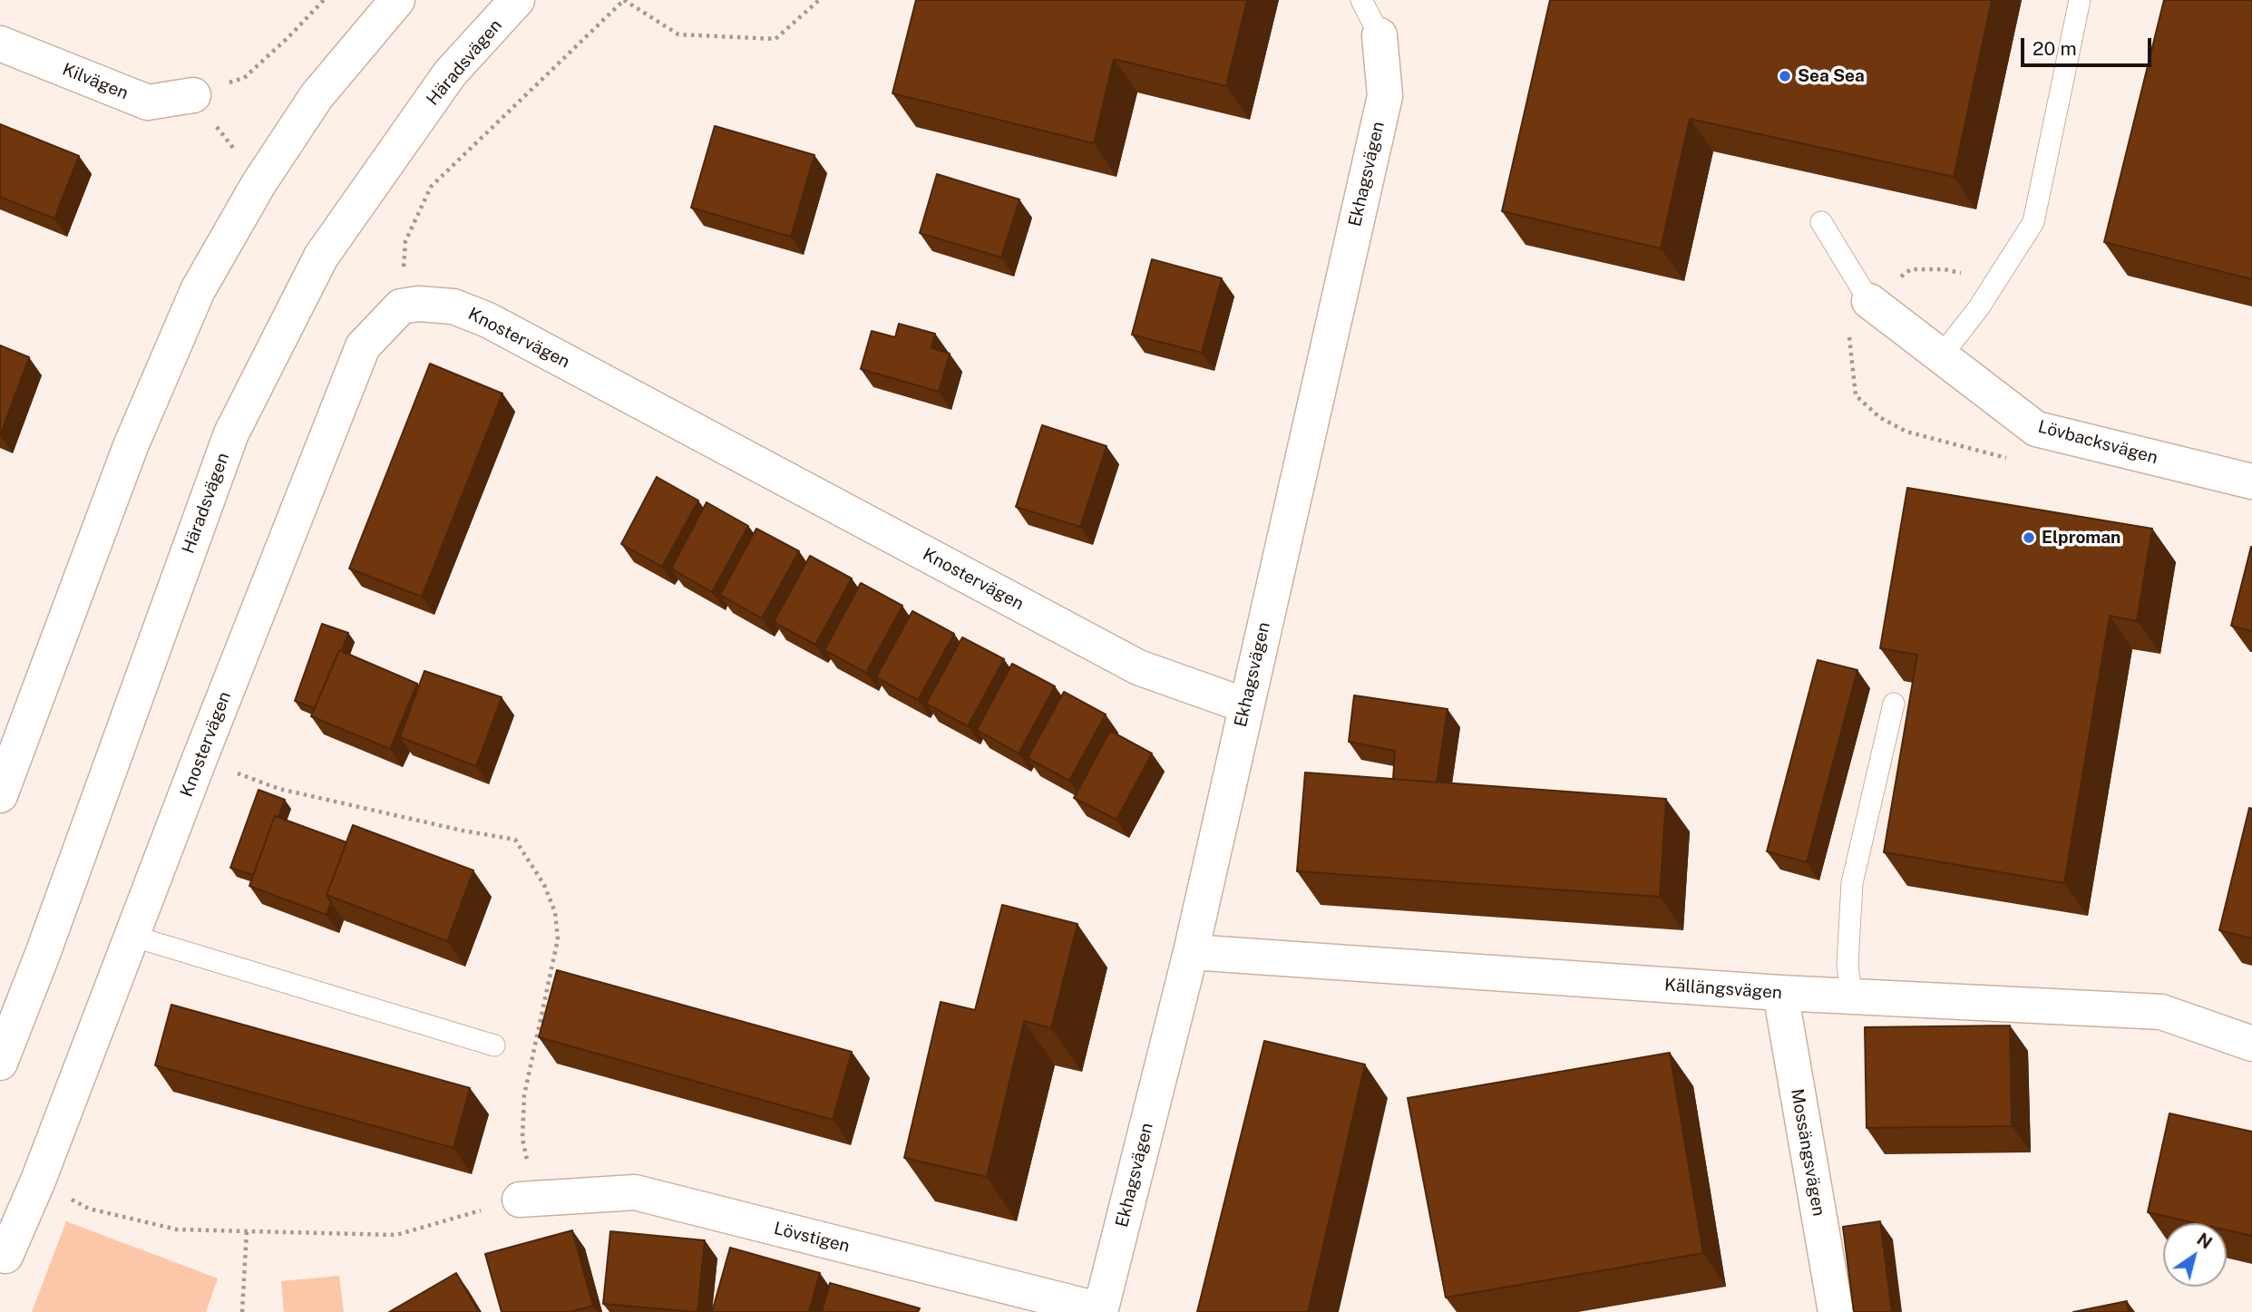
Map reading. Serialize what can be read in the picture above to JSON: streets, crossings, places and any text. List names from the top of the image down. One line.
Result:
{"streets":{"street":["Häradsvägen","Kilvägen","Ekhagsvägen","Knostervägen","Lövbacksvägen","Källängsvägen","Mossängsvägen","Lövstigen"]},"crossings":[["Ekhagsvägen","Knostervägen"],["Ekhagsvägen","Källängsvägen"],["Ekhagsvägen","Lövstigen"],["Källängsvägen","Mossängsvägen"]],"places":["Sea Sea","Elproman"],"scale_bar":"20 m","north":"top right"}
